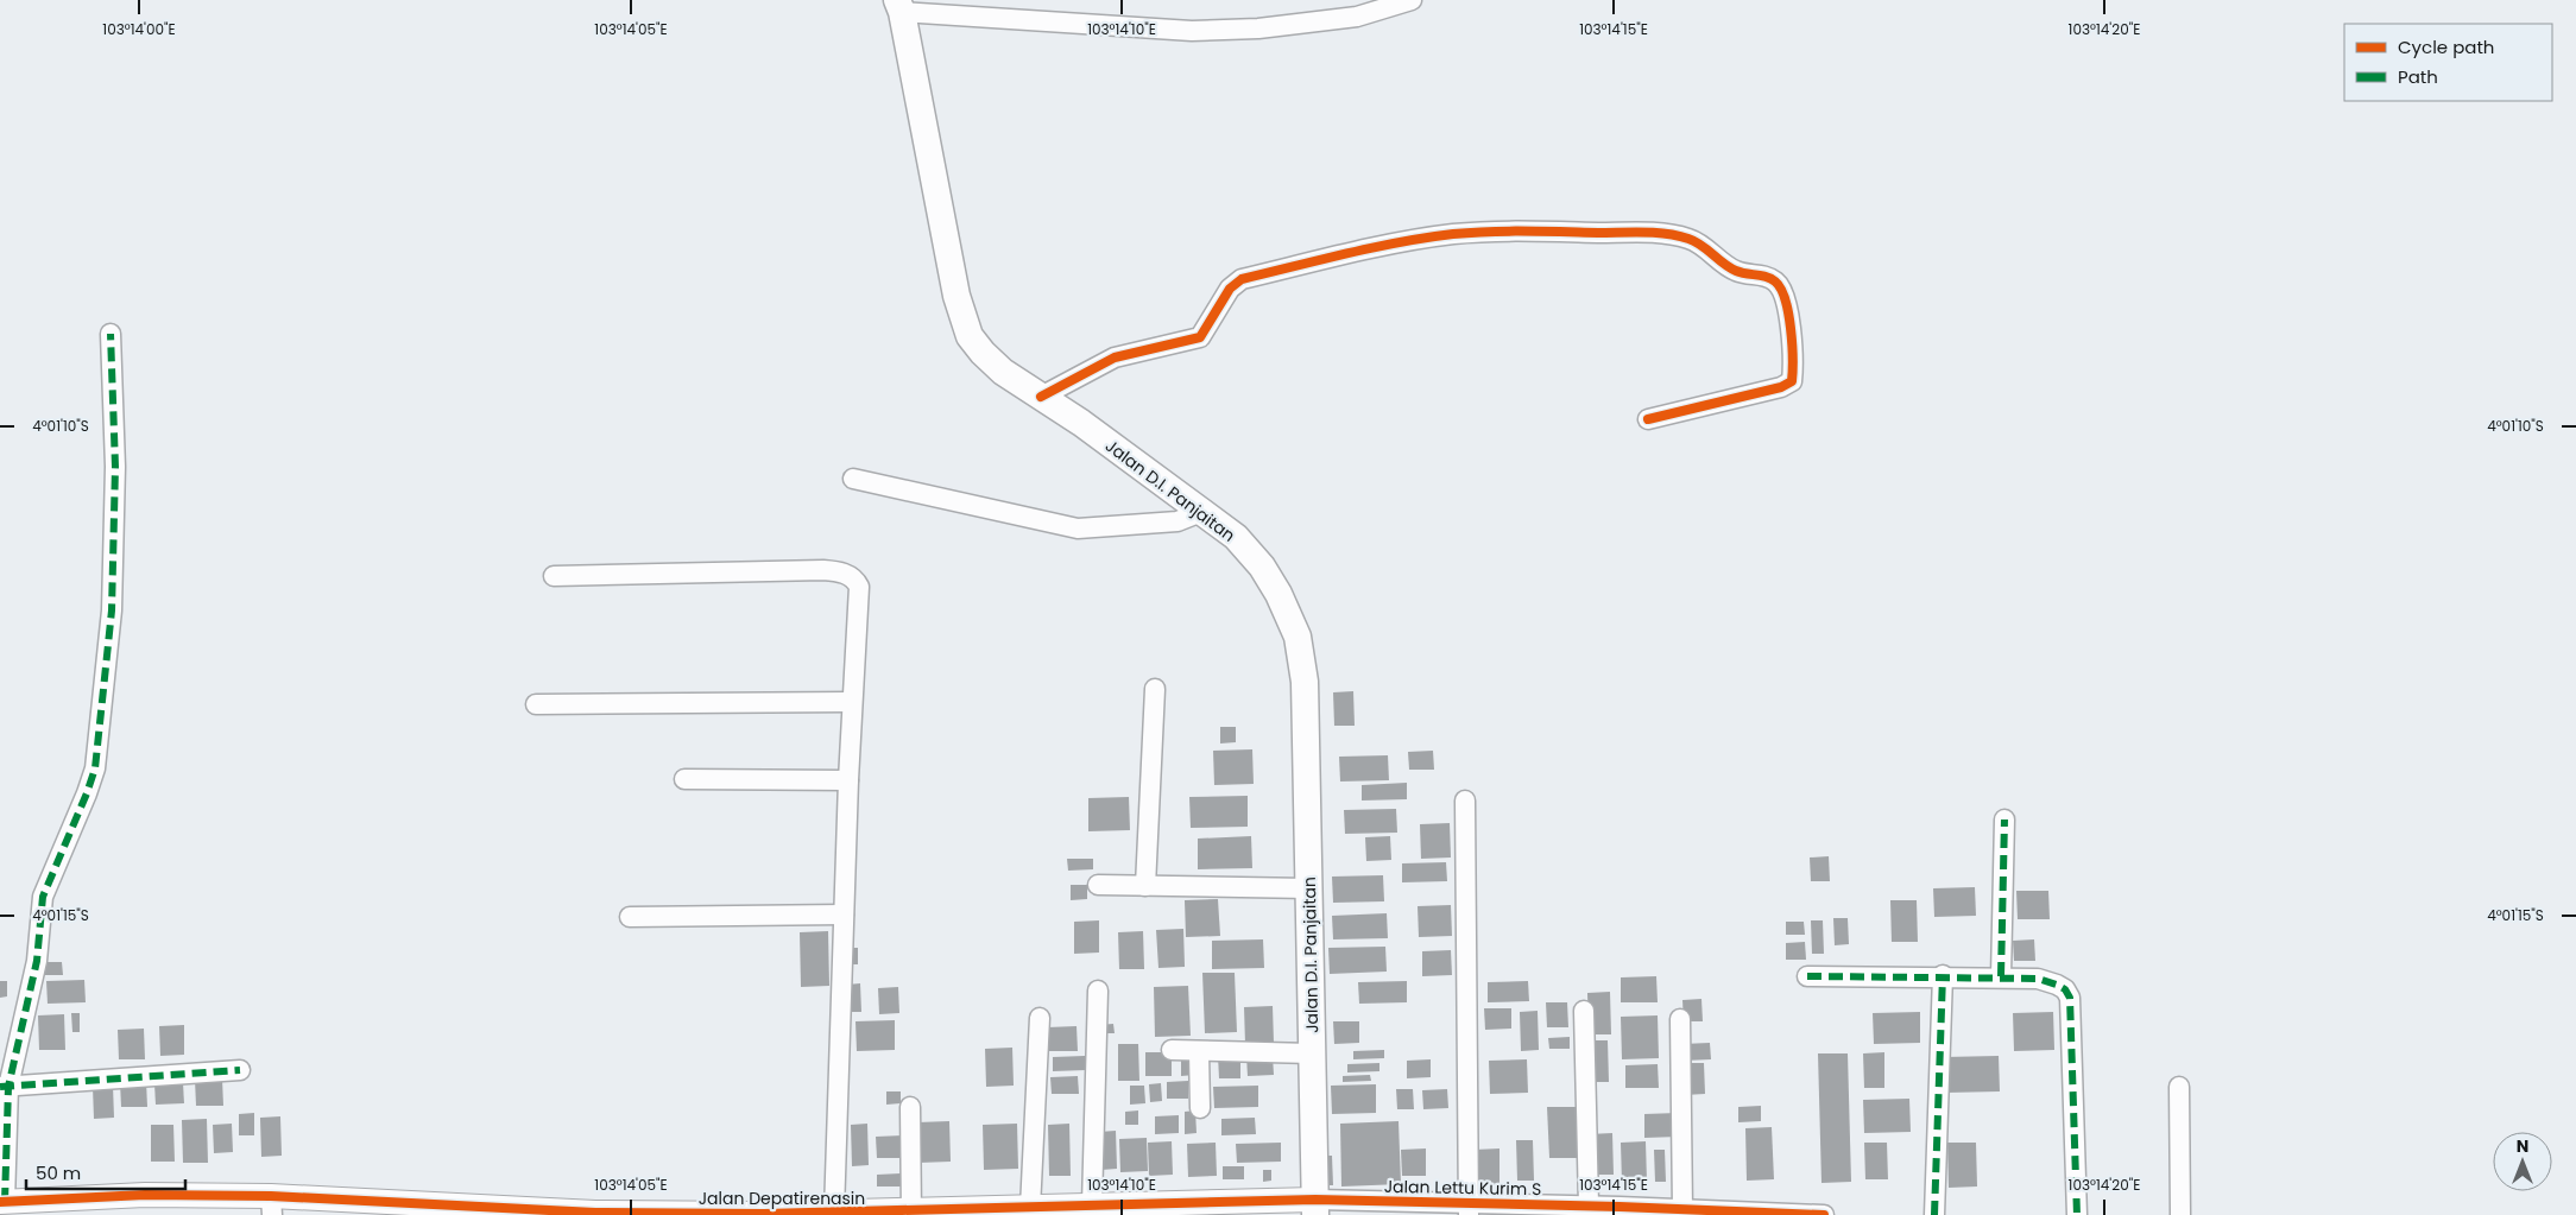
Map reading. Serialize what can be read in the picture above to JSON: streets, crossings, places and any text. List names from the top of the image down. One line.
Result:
{"streets":{"main road":["Jalan D.I. Panjaitan"],"street":["Jalan Lettu Kurim S","Jalan Depatirenasin"]},"crossings":[["Jalan D.I. Panjaitan","Jalan Lettu Kurim S"],["Jalan D.I. Panjaitan","Jalan Depatirenasin"],["Jalan Lettu Kurim S","Jalan Depatirenasin"]],"legend":["Cycle path","Path"],"scale_bar":"50 m","north":"top","coordinates":["103°14'00\"E","103°14'05\"E","103°14'10\"E","103°14'15\"E","103°14'20\"E","4°01'10\"S","4°01'15\"S"]}
